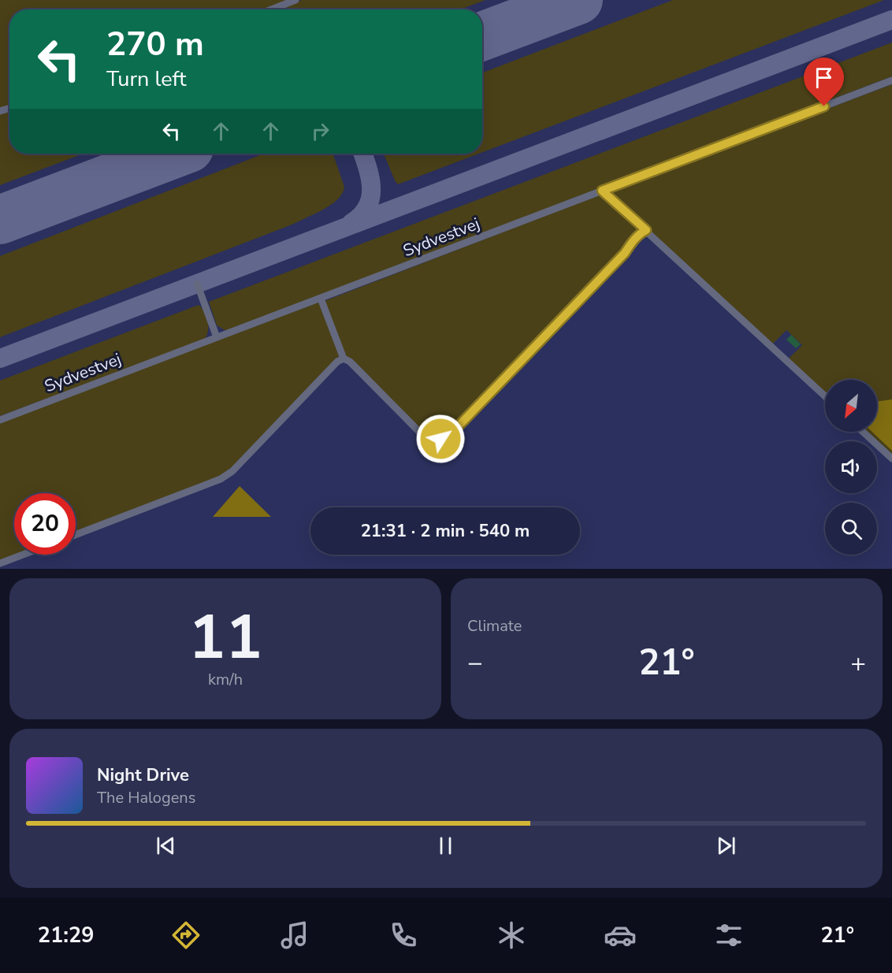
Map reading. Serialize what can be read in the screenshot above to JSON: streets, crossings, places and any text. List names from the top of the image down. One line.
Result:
{"streets":{"lane":["Sydvestvej"]},"north":"bottom left","page":{"turn":["270 m","Turn left"],"limit":"20","trip":"21:31 · 2 min · 540 m","tile":[["11","km/h"],"Climate"],"heat":["−","21°","+"],"song":["Night Drive","The Halogens"],"tabs":["21:29","21°"]}}
